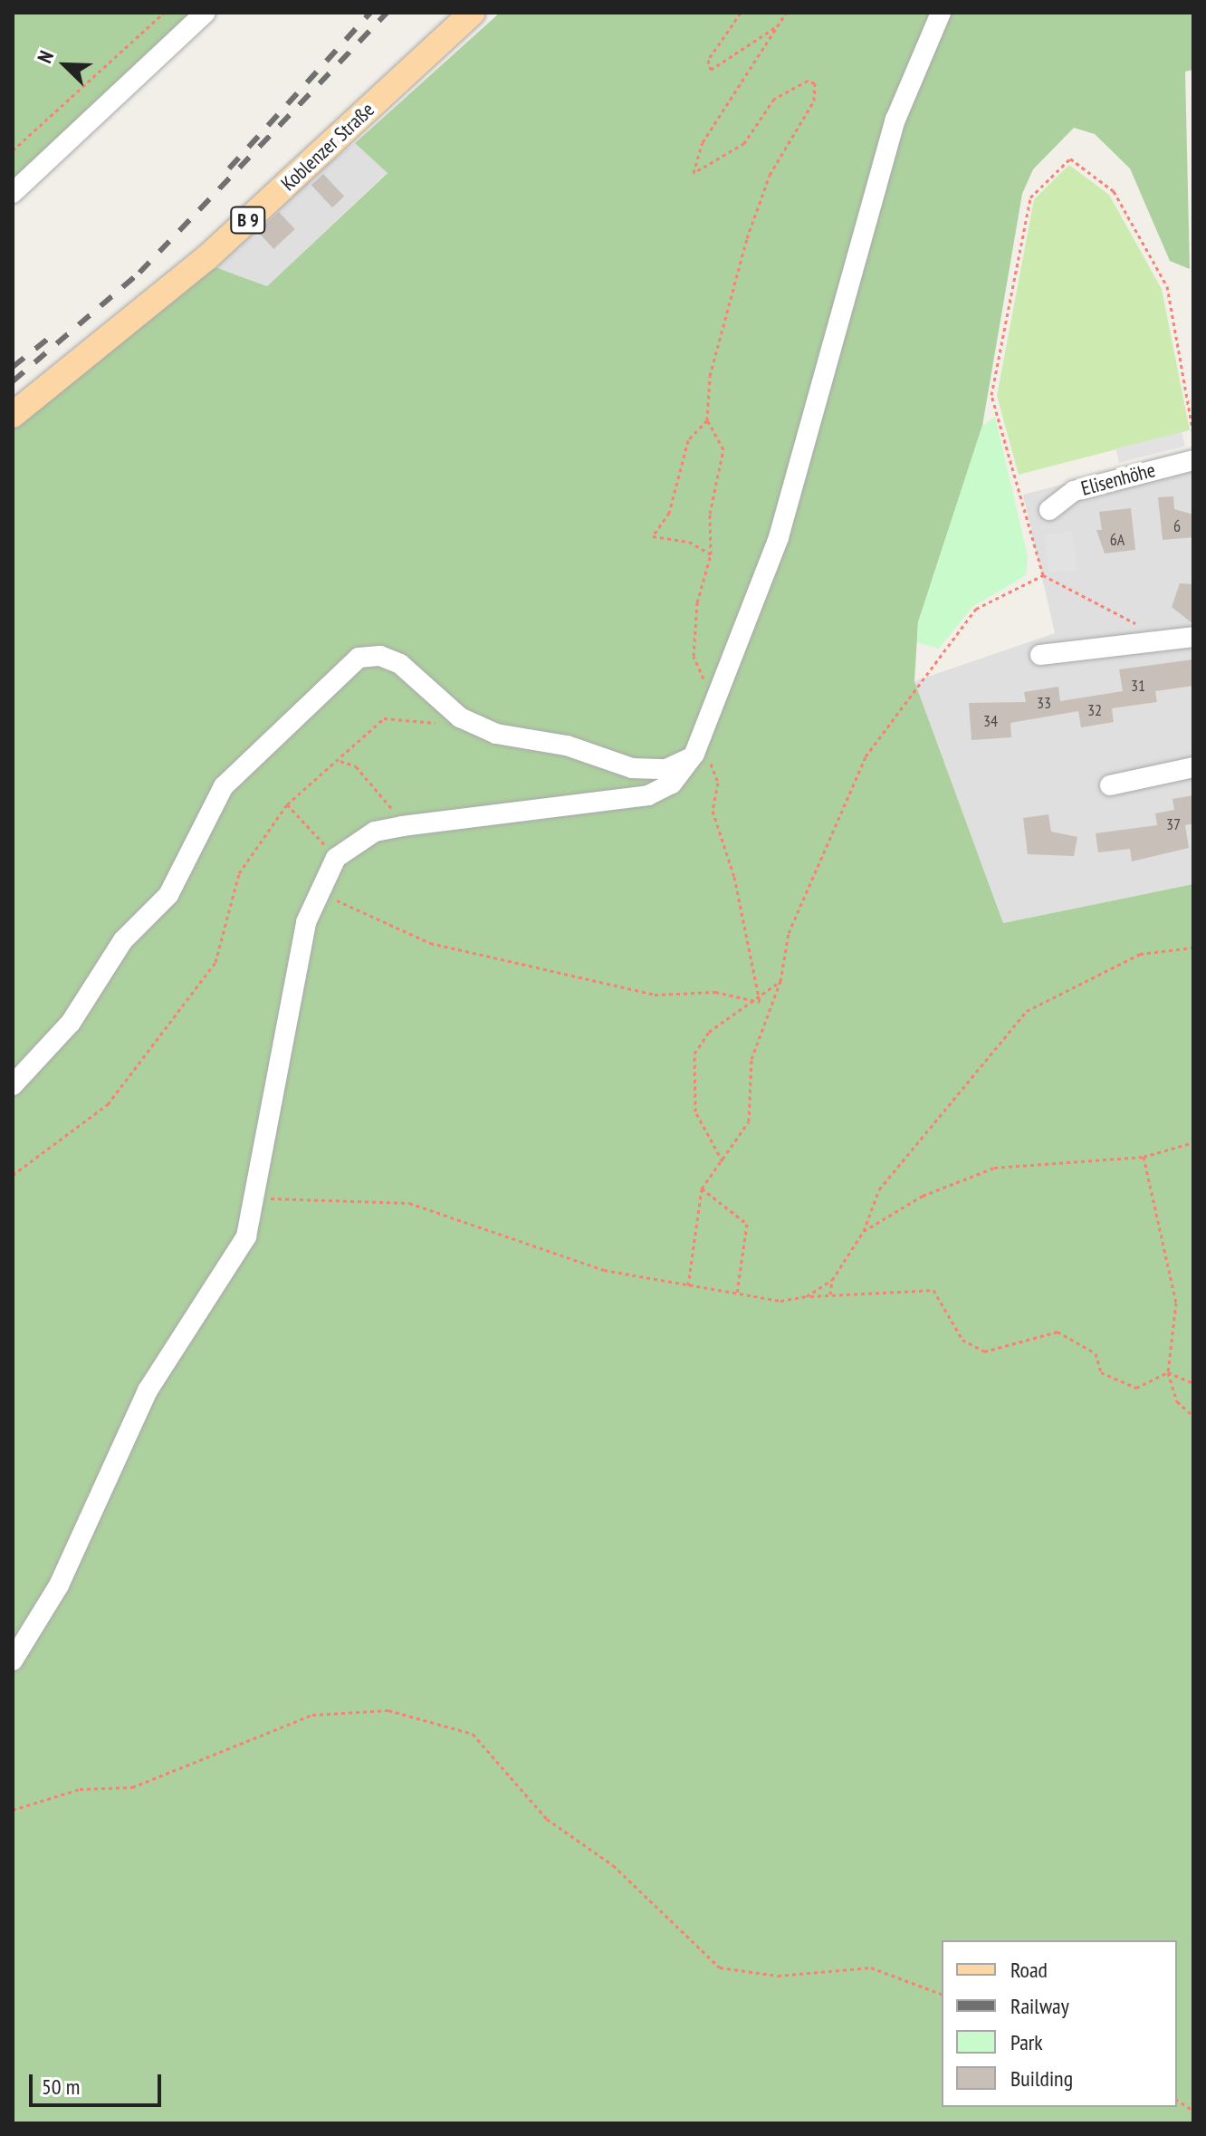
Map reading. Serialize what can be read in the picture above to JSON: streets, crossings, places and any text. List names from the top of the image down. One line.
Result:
{"streets":{"main road":["Koblenzer Straße","B 9"],"street":["Elisenhöhe"]},"house_numbers":["6","6A","31","33","32","34","37"],"legend":["Road","Railway","Park","Building"],"scale_bar":"50 m","north":"top left"}
